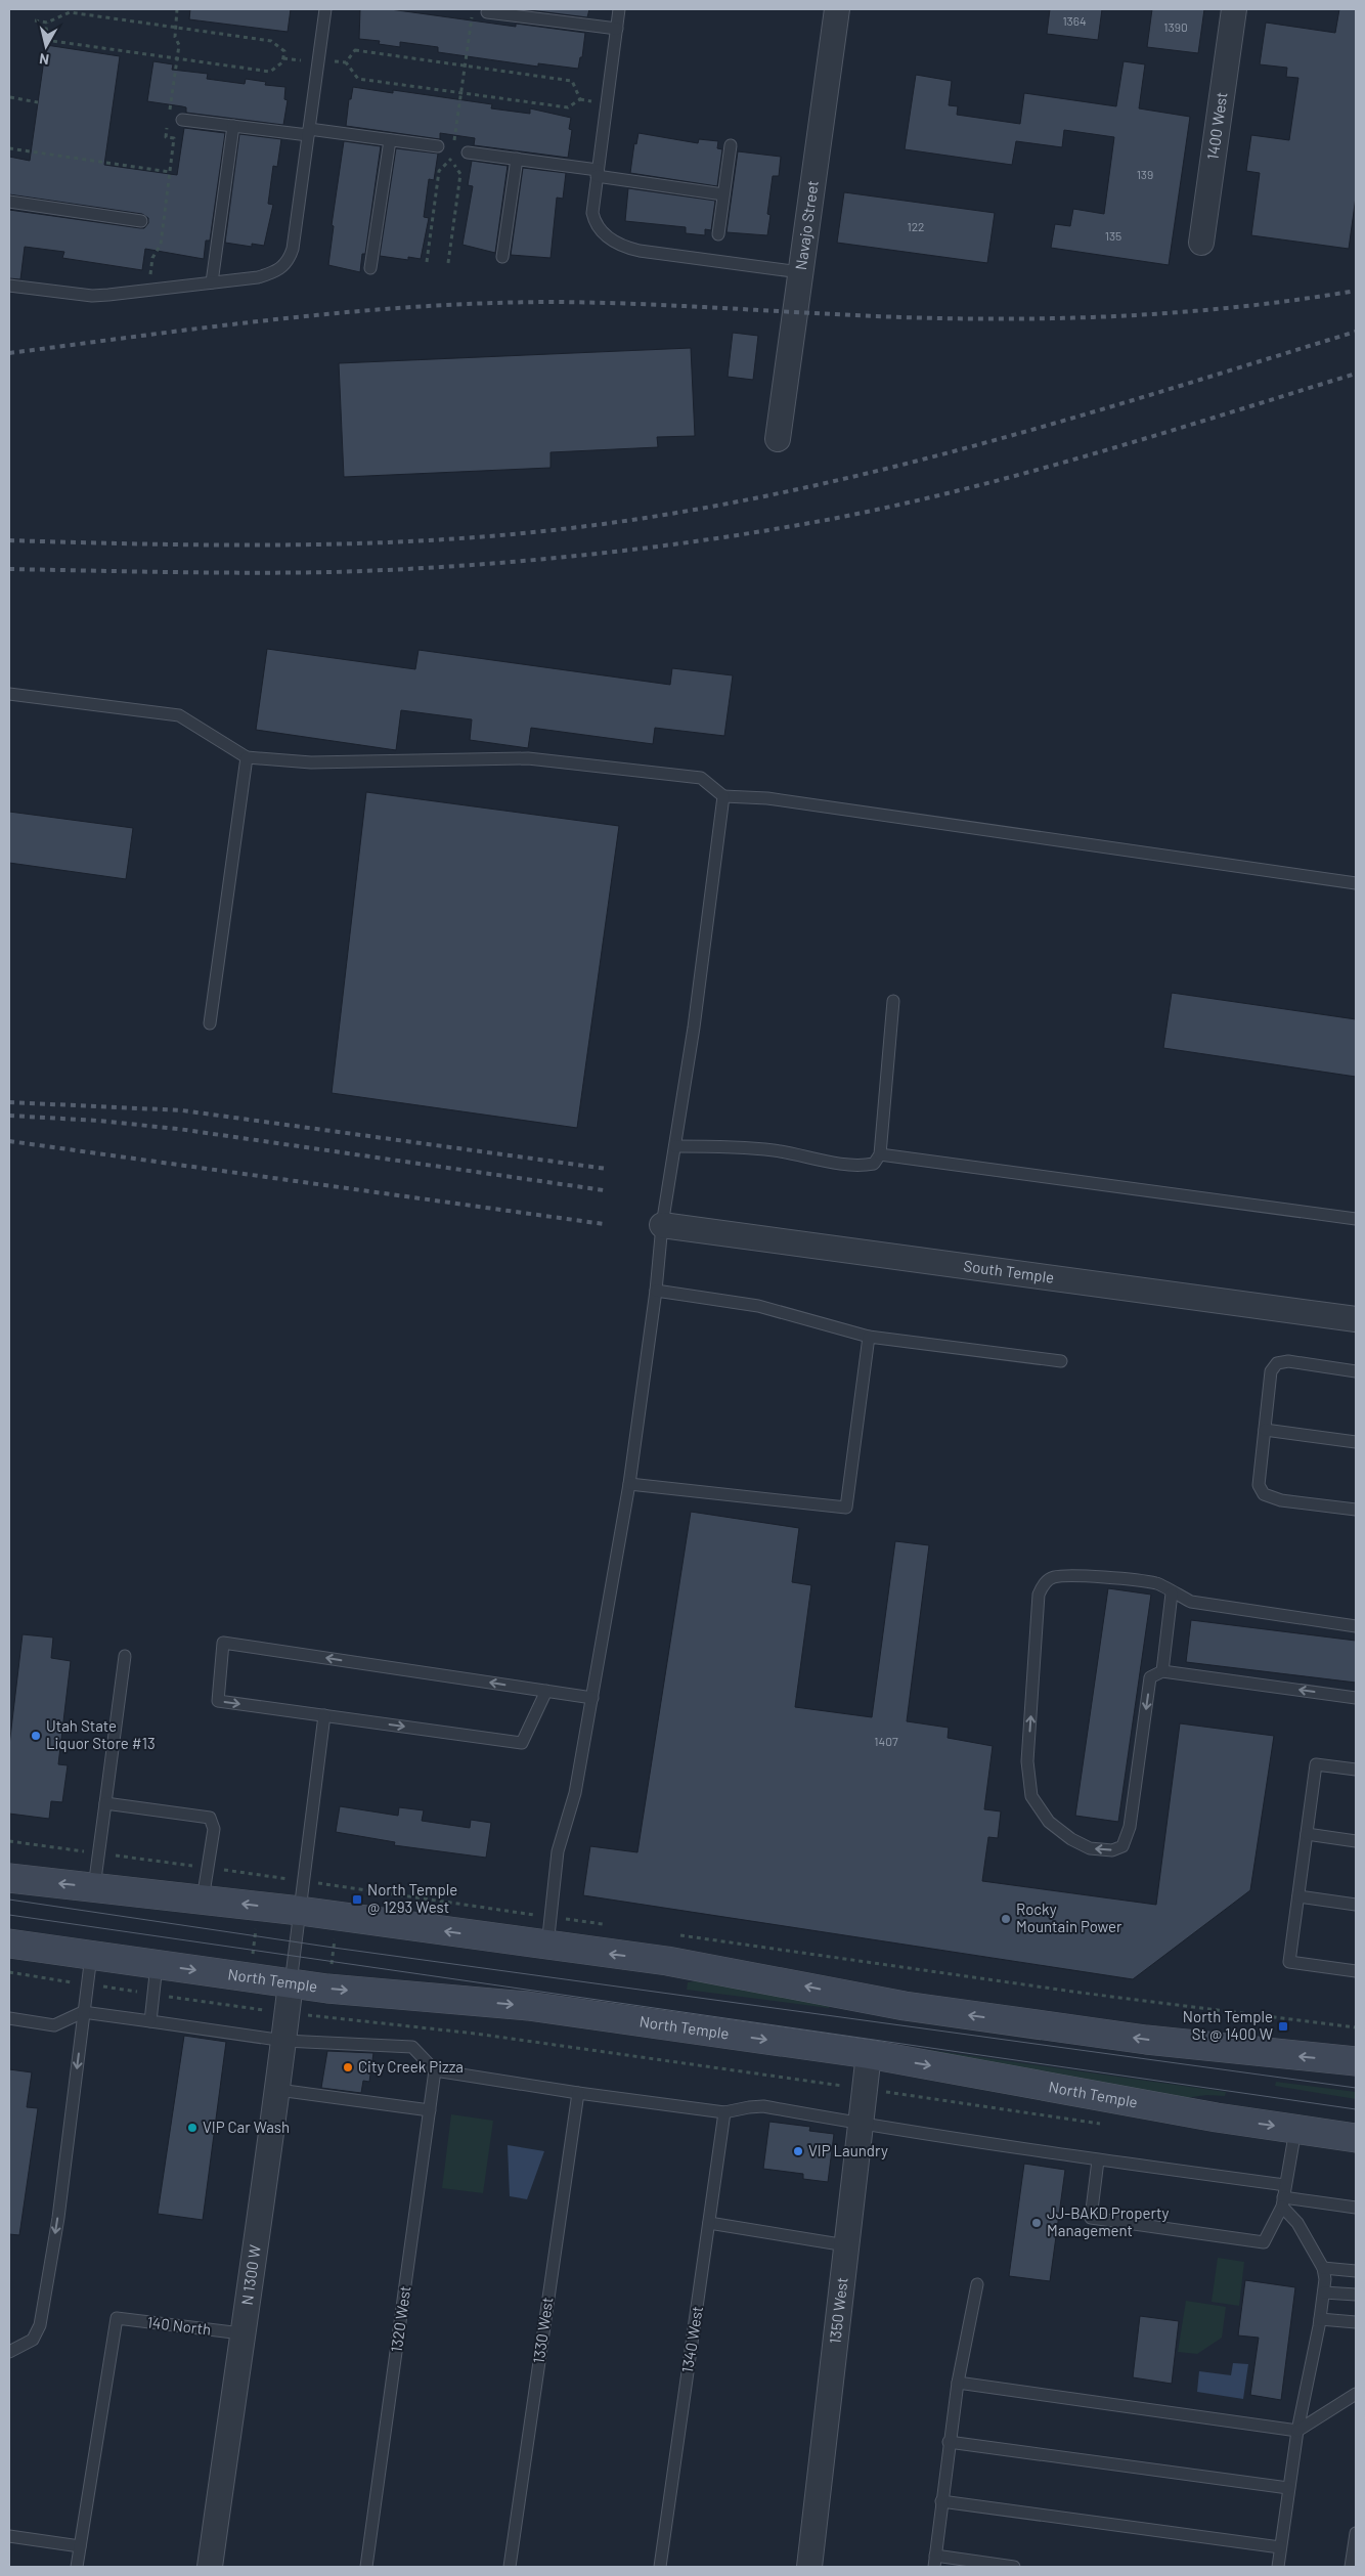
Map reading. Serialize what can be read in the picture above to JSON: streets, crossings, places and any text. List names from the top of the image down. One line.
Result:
{"streets":{"main road":["North Temple"],"street":["1400 West","Navajo Street","South Temple","N 1300 W","1350 West"],"lane":["1320 West","140 North","1330 West","1340 West"]},"crossings":[["North Temple","N 1300 W"],["North Temple","1350 West"],["N 1300 W","140 North"]],"places":{"other":["Utah State Liquor Store #13","Rocky Mountain Power","City Creek Pizza","VIP Car Wash","VIP Laundry","JJ-BAKD Property Management"],"transit":["North Temple @ 1293 West","North Temple St @ 1400 W"]},"house_numbers":["1364","1390","139","122","135","1407"],"north":"bottom"}
